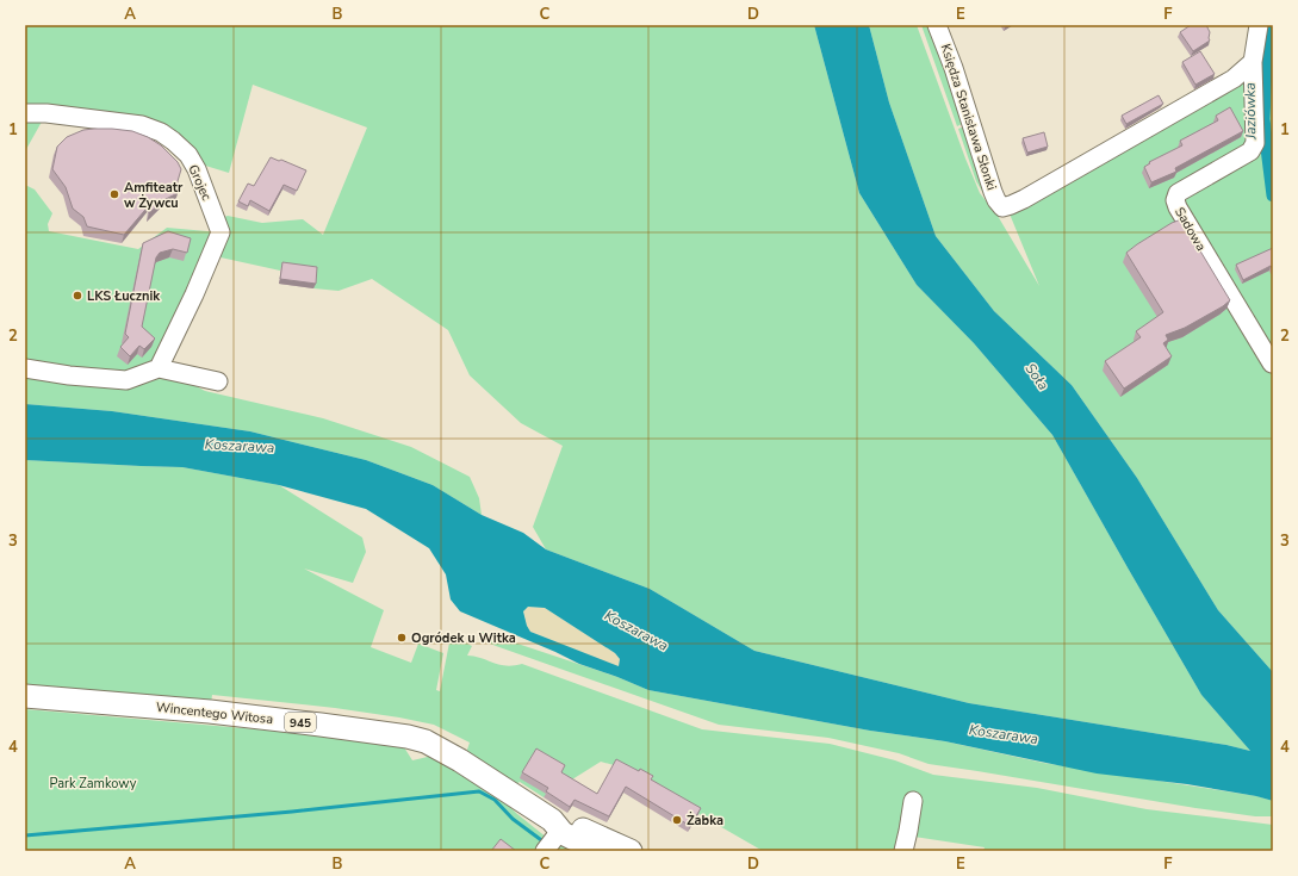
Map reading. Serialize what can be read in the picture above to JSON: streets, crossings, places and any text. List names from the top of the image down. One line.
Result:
{"streets":{"main road":["Wincentego Witosa","945"],"street":["Księdza Stanisława Słonki","Grojec","Sadowa"]},"crossings":[["Księdza Stanisława Słonki","Sadowa"]],"water":["Jaziówka","Soła","Koszarawa"],"parks":["Park Zamkowy"],"places":["Amfiteatr w Żywcu","LKS Łucznik","Ogródek u Witka","Żabka"],"grid":{"columns":["A","B","C","D","E","F"],"rows":["1","2","3","4"]}}
